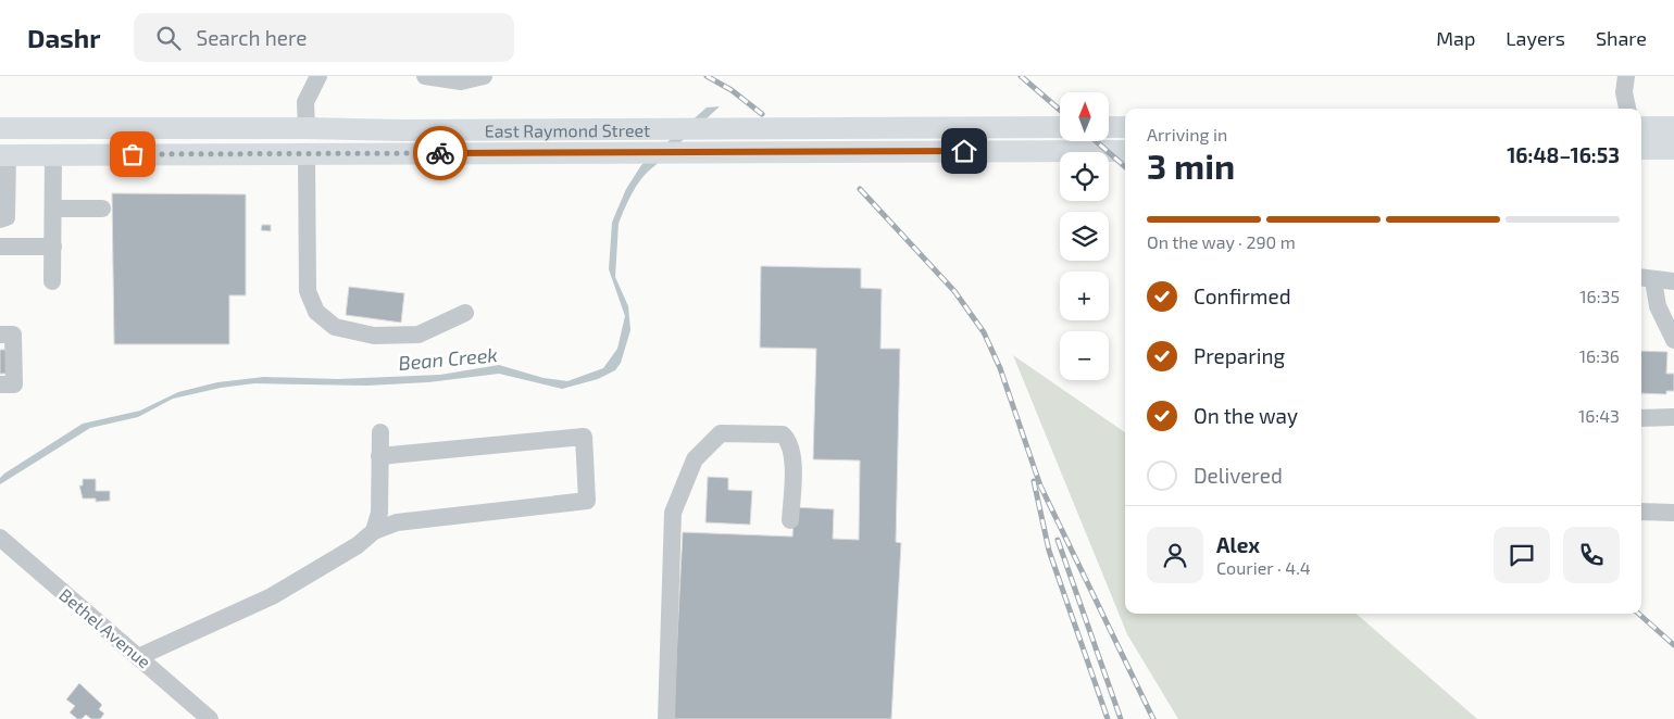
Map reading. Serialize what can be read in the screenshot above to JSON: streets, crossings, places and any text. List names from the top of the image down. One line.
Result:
{"streets":{"main road":["East Raymond Street"],"street":["Bethel Avenue"]},"water":["Bean Creek"],"north":"top","page":{"header":"Dashr","search":"Search here","nav":["Map","Layers","Share"],"map_buttons":["+","−"],"heading":["3 min","Arriving in","16:48–16:53"],"panel":["Alex","Courier · 4.4"],"bar":"On the way · 290 m","list":[["Confirmed","16:35"],["Preparing","16:36"],["On the way","16:43"],"Delivered"]}}
